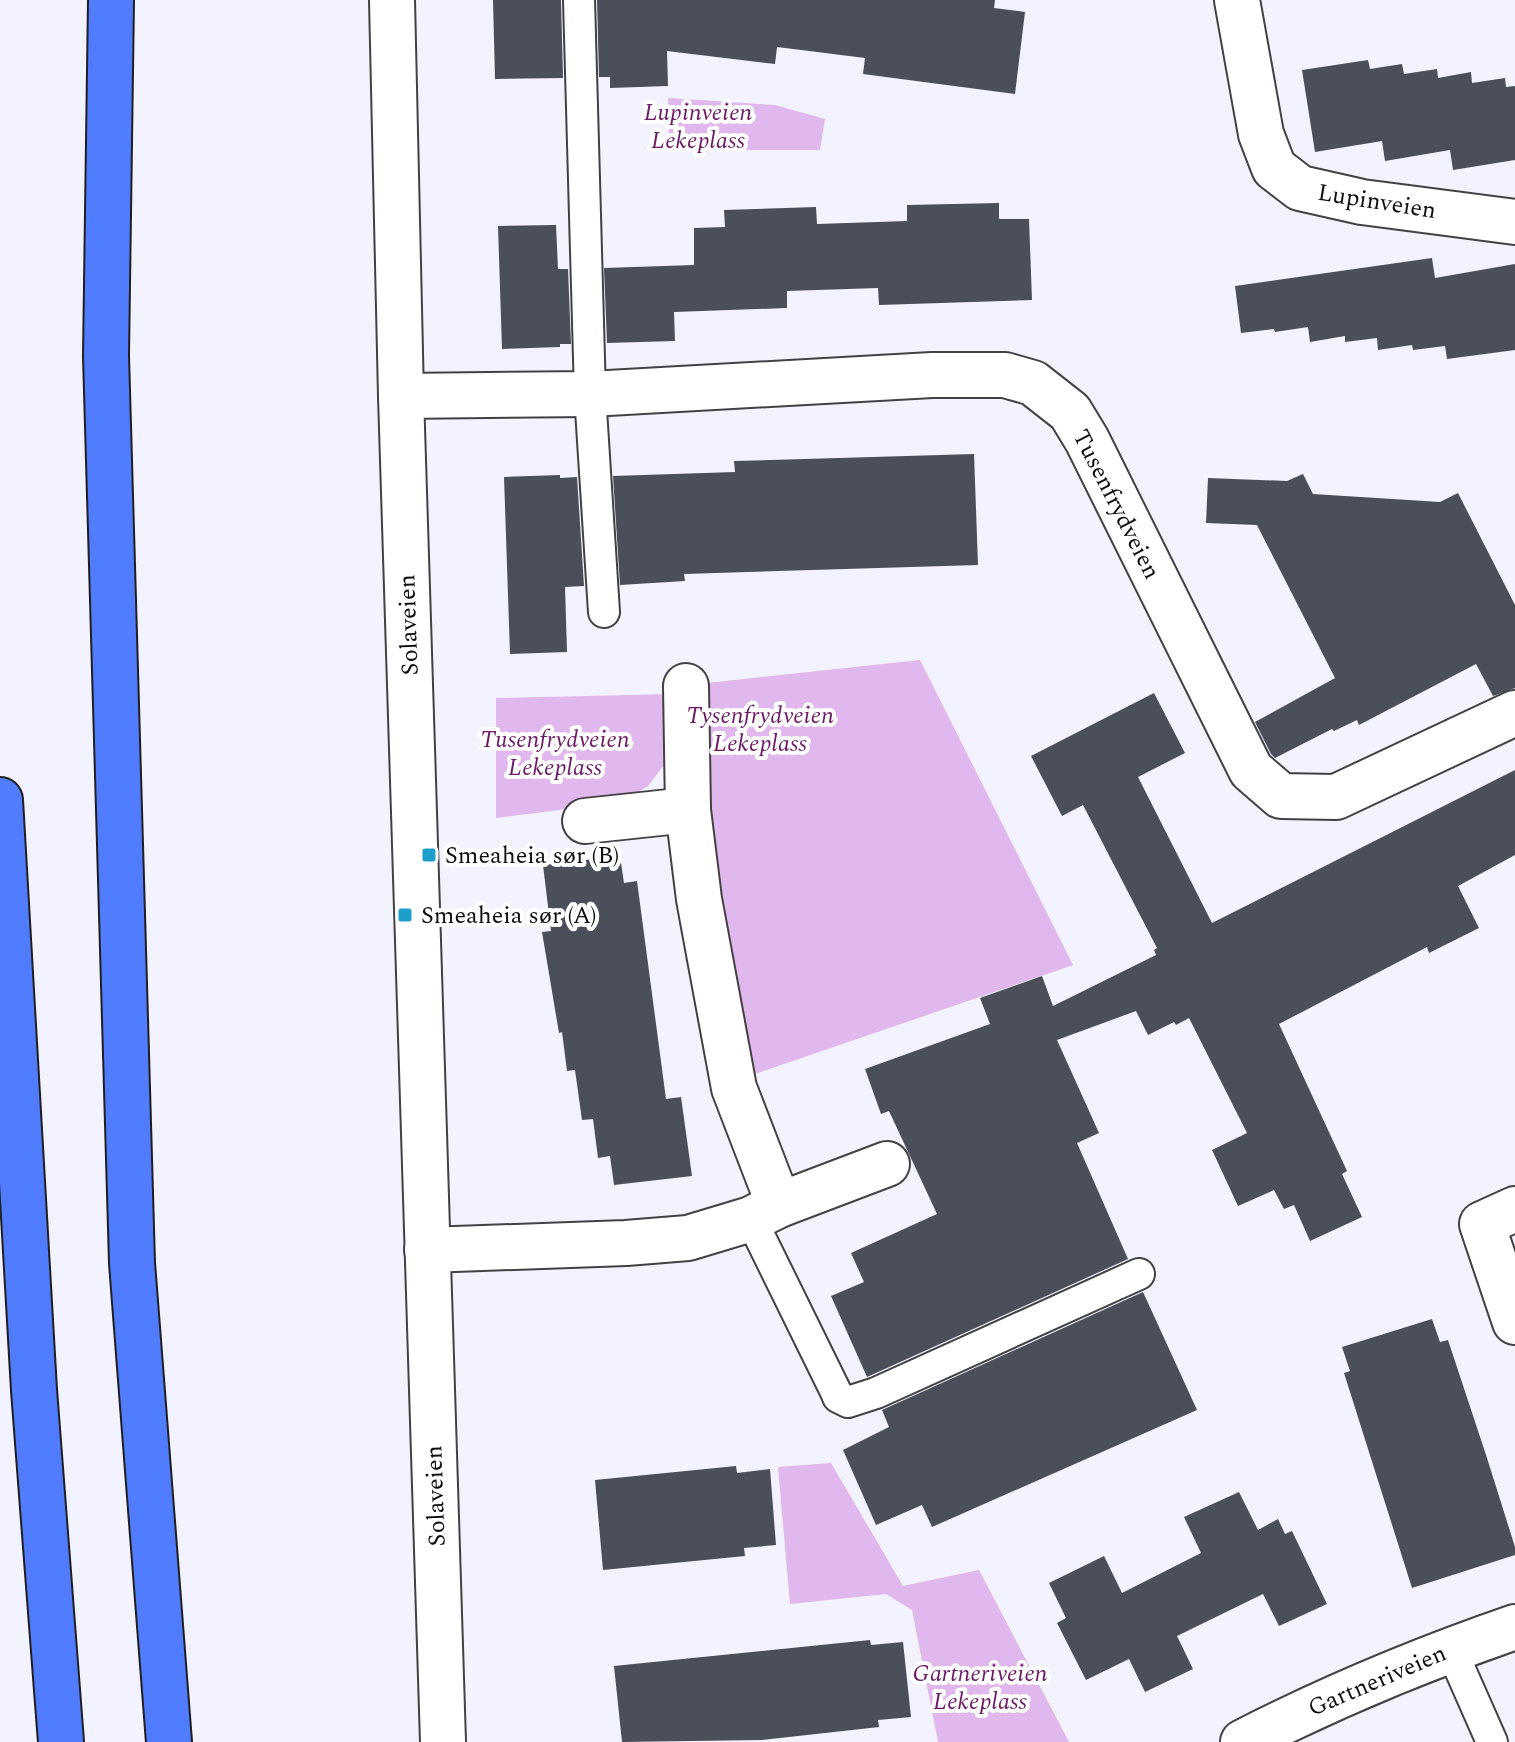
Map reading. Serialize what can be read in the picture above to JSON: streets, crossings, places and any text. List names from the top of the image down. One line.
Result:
{"streets":{"street":["Lupinveien","Tusenfrydveien","Solaveien","Gartneriveien"]},"crossings":[["Tusenfrydveien","Solaveien"]],"parks":["Lupinveien Lekeplass","Tysenfrydveien Lekeplass","Tusenfrydveien Lekeplass","Gartneriveien Lekeplass"],"places":{"transit":["Smeaheia sør (B)","Smeaheia sør (A)"]}}
